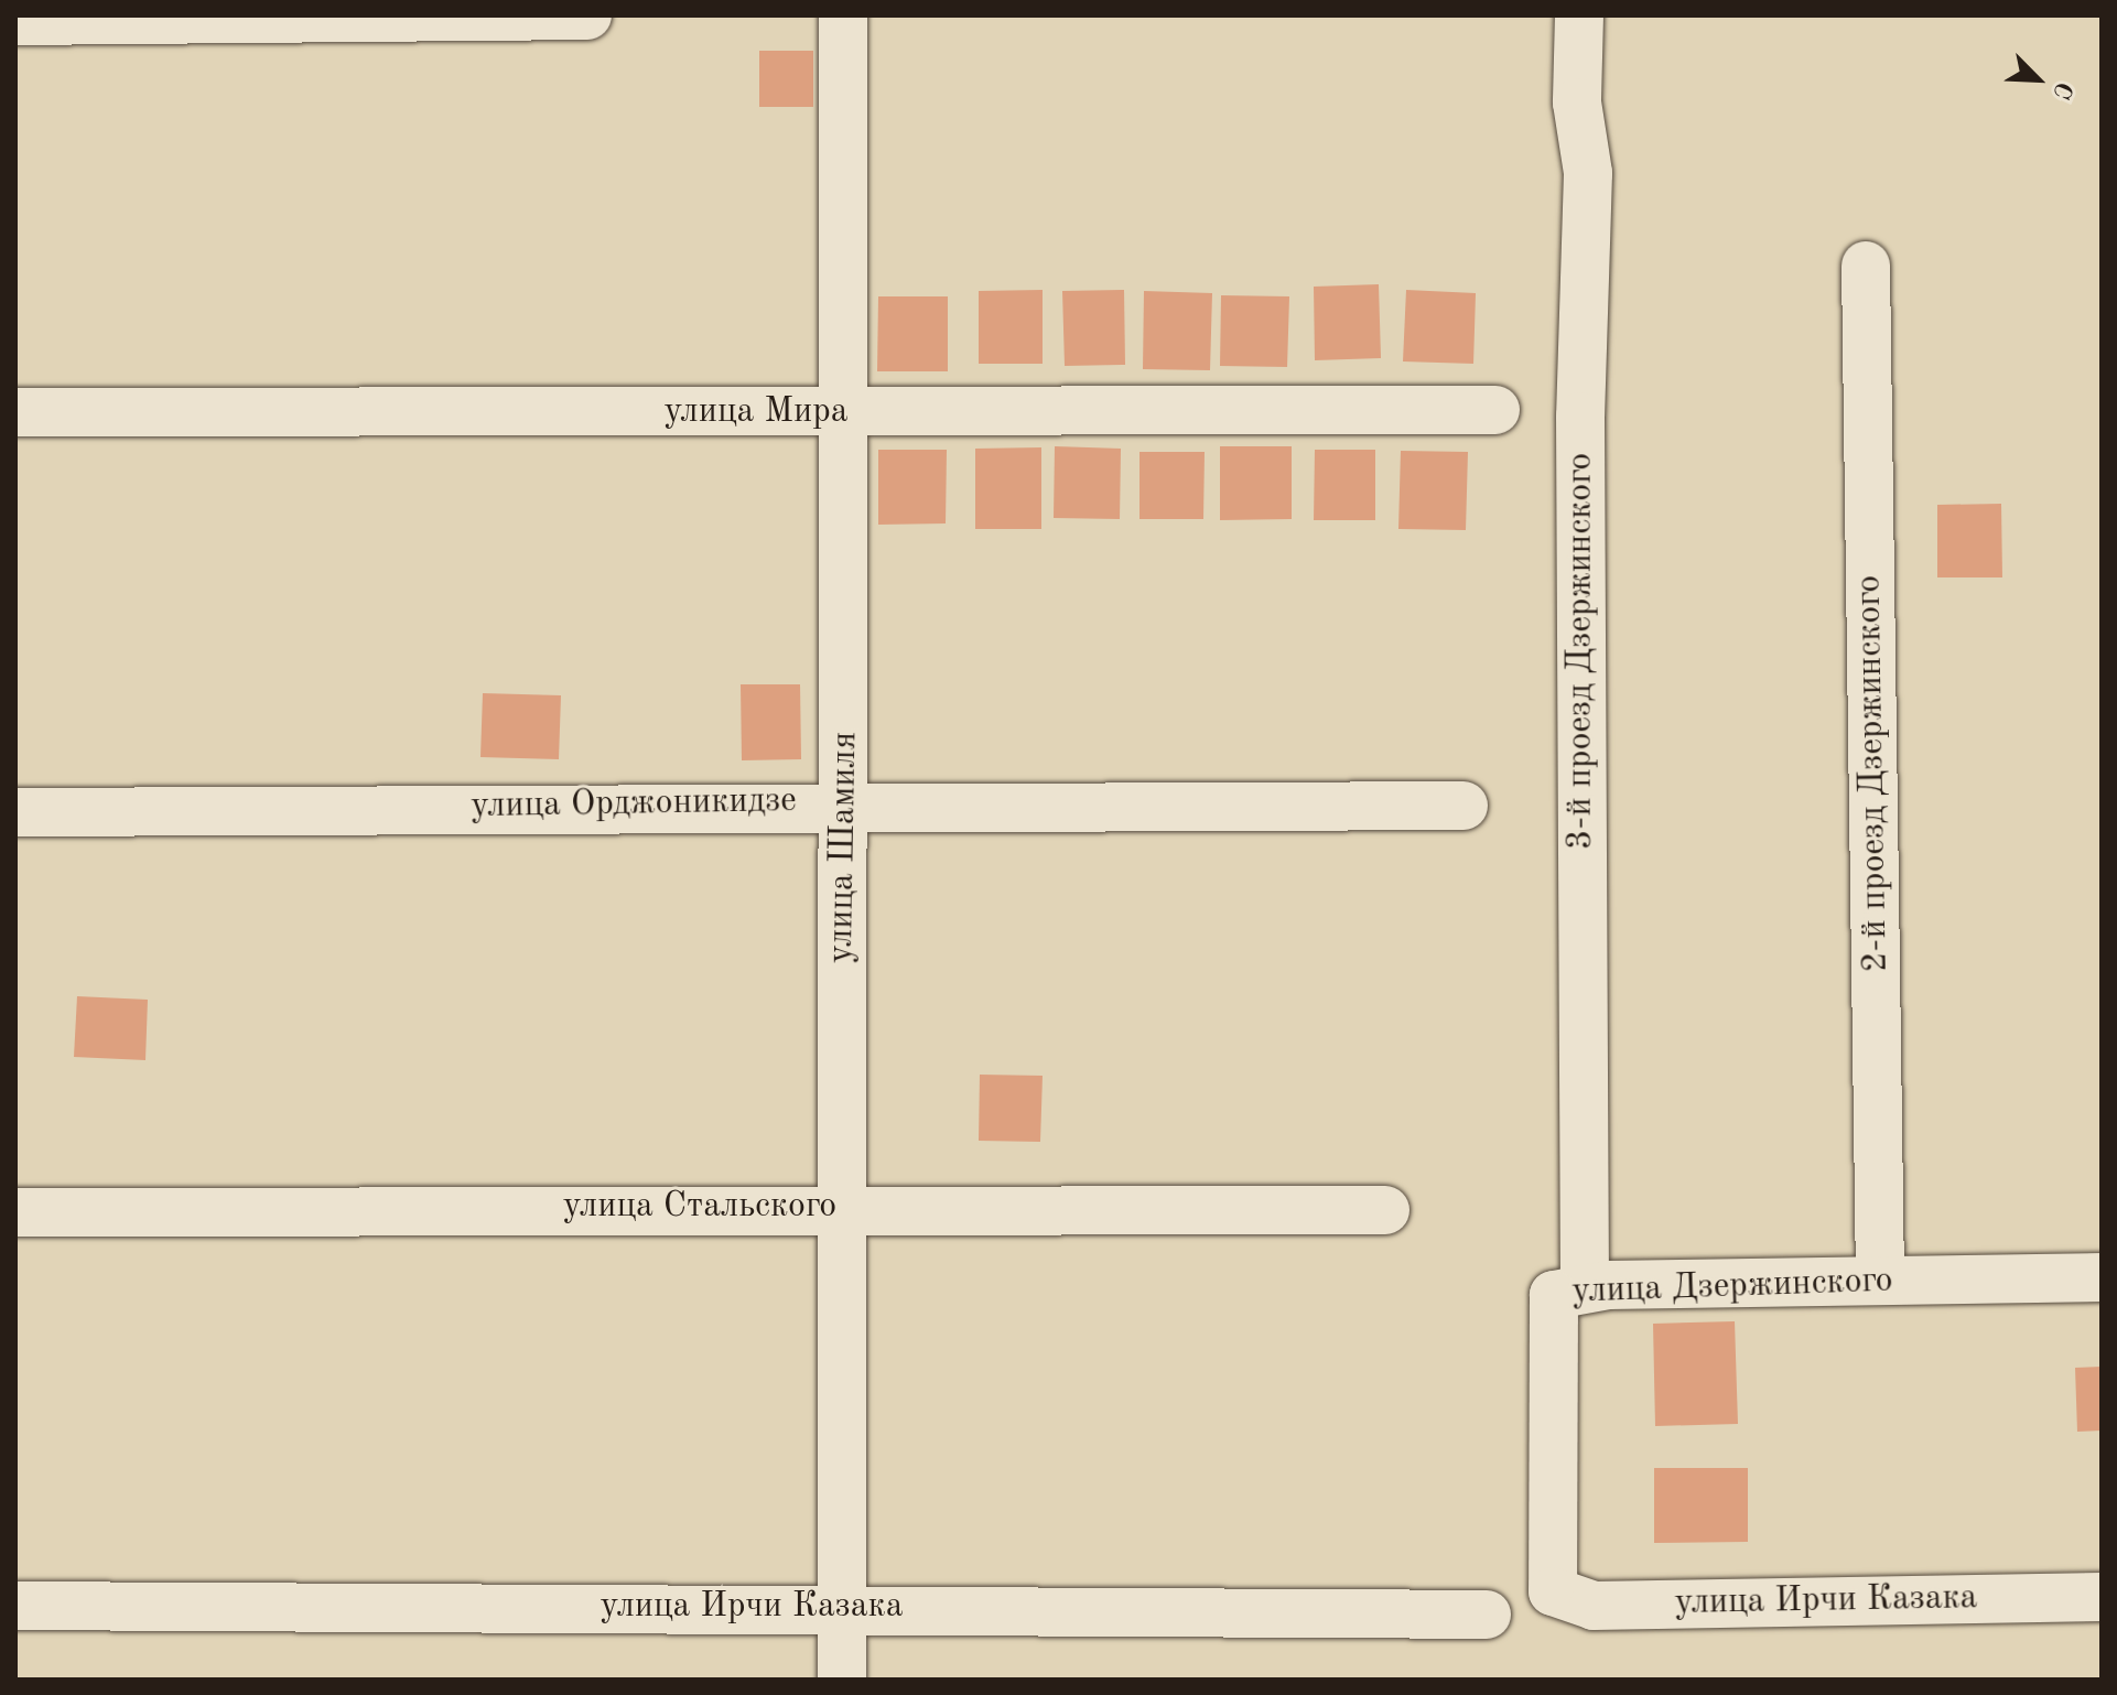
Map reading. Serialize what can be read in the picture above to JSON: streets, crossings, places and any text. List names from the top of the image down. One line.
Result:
{"streets":{"street":["улица Мира","3-й проезд Дзержинского","2-й проезд Дзержинского","улица Орджоникидзе","улица Шамиля","улица Стальского","улица Дзержинского","улица Ирчи Казака"]},"crossings":[["улица Мира","улица Шамиля"],["3-й проезд Дзержинского","улица Дзержинского"],["2-й проезд Дзержинского","улица Дзержинского"],["улица Орджоникидзе","улица Шамиля"],["улица Шамиля","улица Стальского"],["улица Шамиля","улица Ирчи Казака"],["улица Дзержинского","улица Ирчи Казака"]],"north":"bottom right"}
